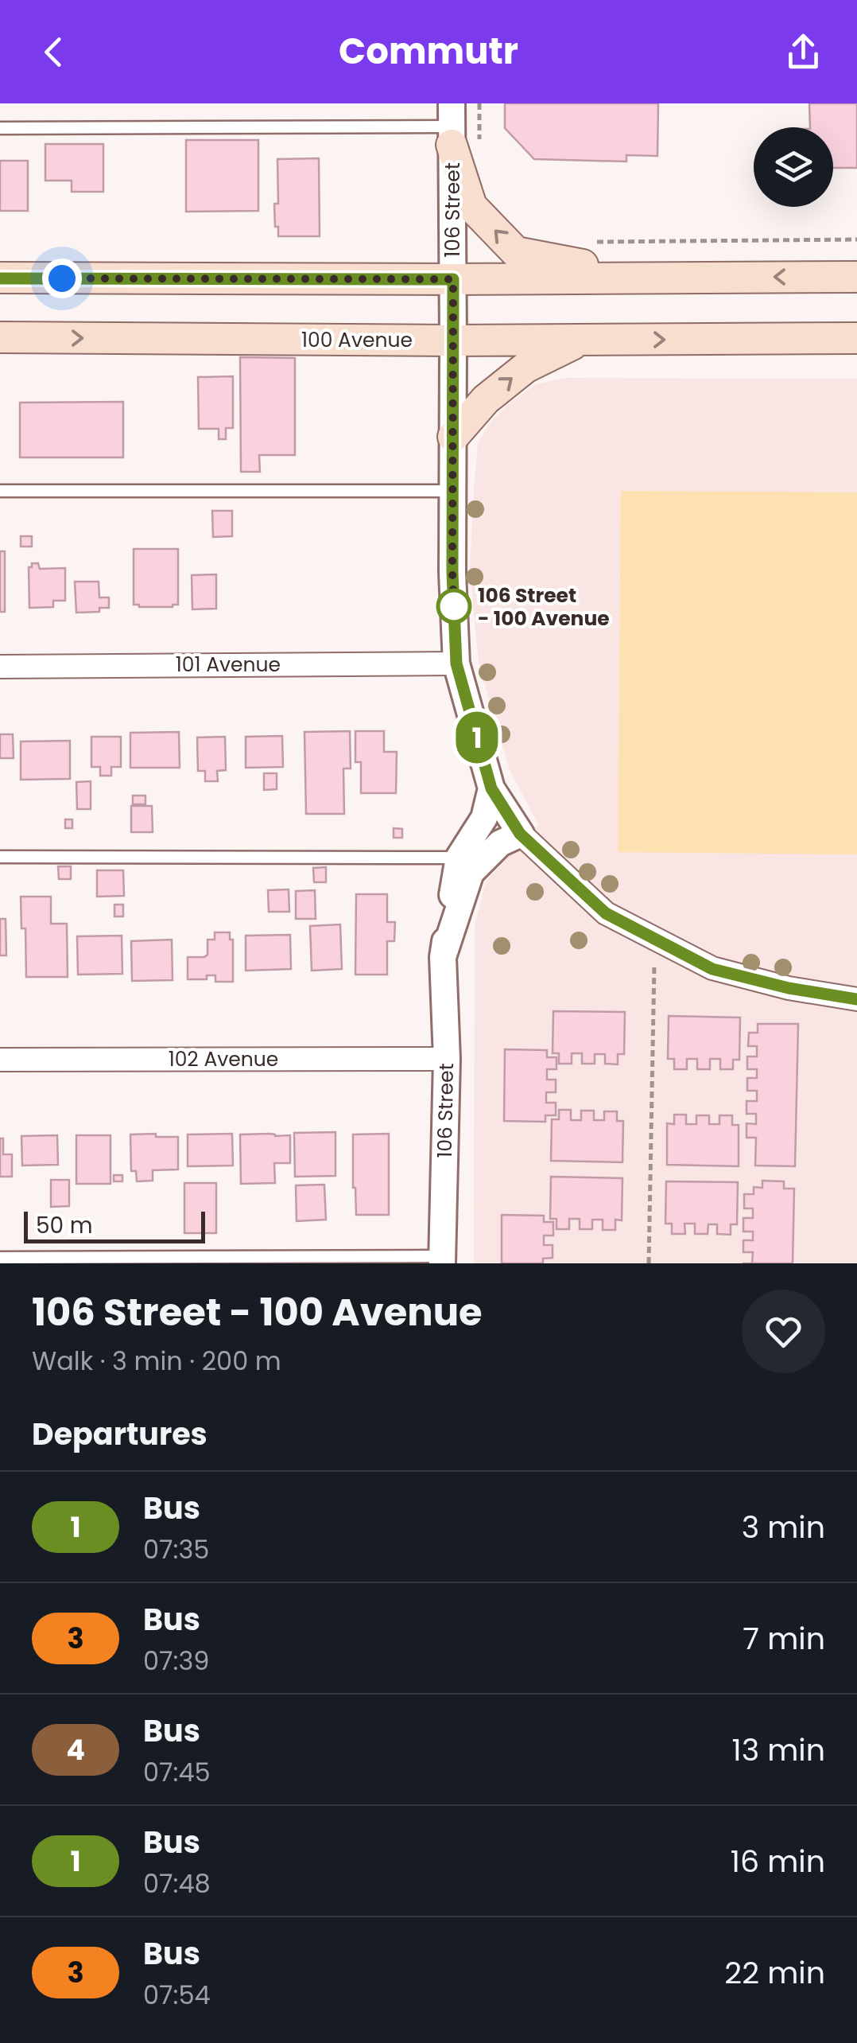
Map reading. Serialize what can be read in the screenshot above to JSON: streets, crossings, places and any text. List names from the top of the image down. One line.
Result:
{"streets":{"main road":["100 Avenue"],"street":["106 Street","101 Avenue","102 Avenue"]},"crossings":[["106 Street","100 Avenue"],["106 Street","101 Avenue"],["106 Street","102 Avenue"]],"places":["106 Street - 100 Avenue"],"lines":["bus line 1"],"scale_bar":"50 m","page":{"header":"Commutr","on_map":"1","scale":"50 m","heading":[["106 Street - 100 Avenue","Walk · 3 min · 200 m"],"Departures"],"list":[{"mark":"1","name":"Bus","note":"07:35","value":"3 min"},{"mark":"3","name":"Bus","note":"07:39","value":"7 min"},{"mark":"4","name":"Bus","note":"07:45","value":"13 min"},{"mark":"1","name":"Bus","note":"07:48","value":"16 min"},{"mark":"3","name":"Bus","note":"07:54","value":"22 min"}]}}
